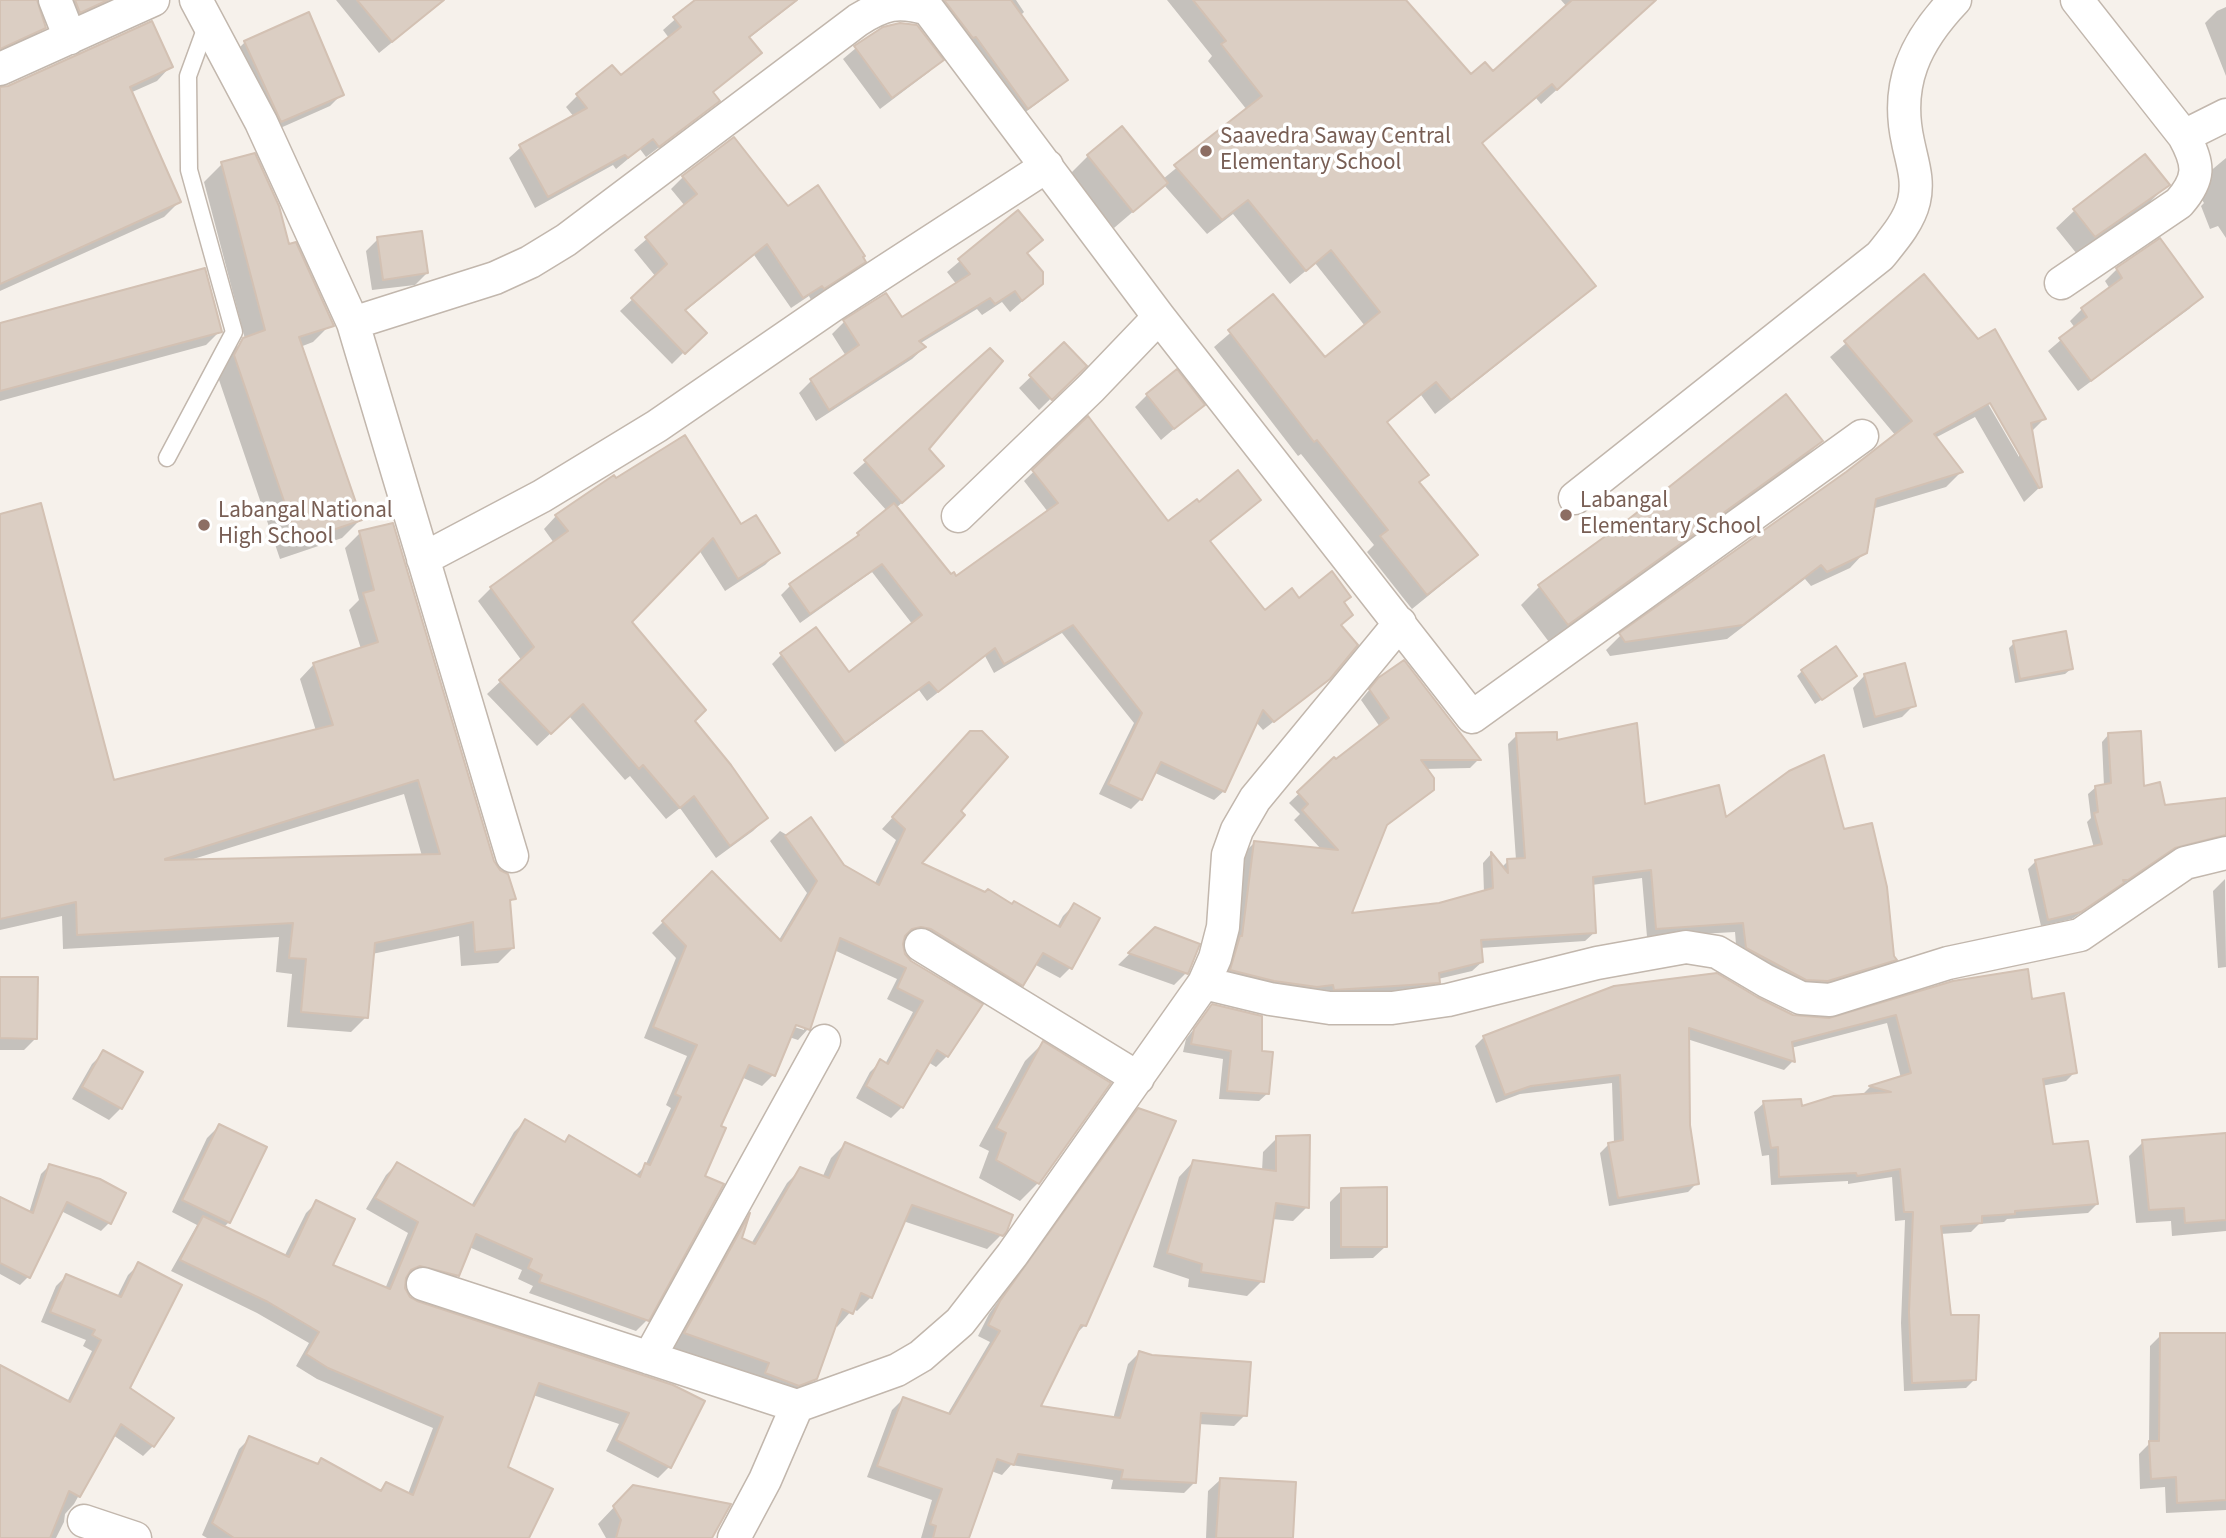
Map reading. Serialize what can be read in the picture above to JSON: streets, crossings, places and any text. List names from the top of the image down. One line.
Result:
{"places":["Saavedra Saway Central Elementary School","Labangal Elementary School","Labangal National High School"]}
